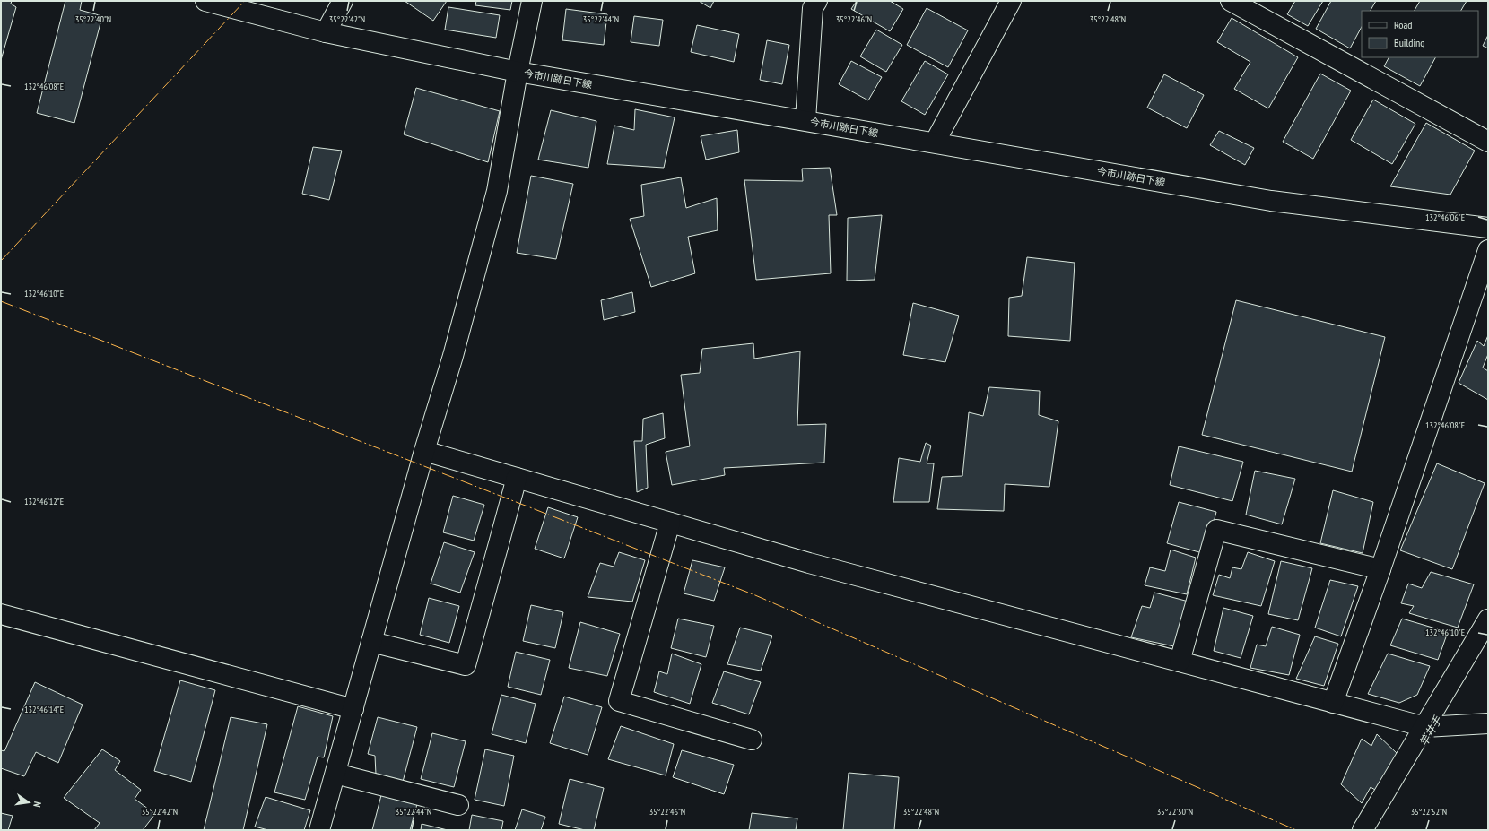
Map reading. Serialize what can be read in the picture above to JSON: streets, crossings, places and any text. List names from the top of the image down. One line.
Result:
{"streets":{"street":["今市川跡日下線"]},"water":["竿井手"],"legend":["Road","Building"],"north":"right","coordinates":["35°22'40\"N","35°22'42\"N","35°22'44\"N","35°22'46\"N","35°22'48\"N","132°46'08\"E","132°46'06\"E","132°46'10\"E","132°46'12\"E","132°46'14\"E","35°22'50\"N","35°22'52\"N"]}
